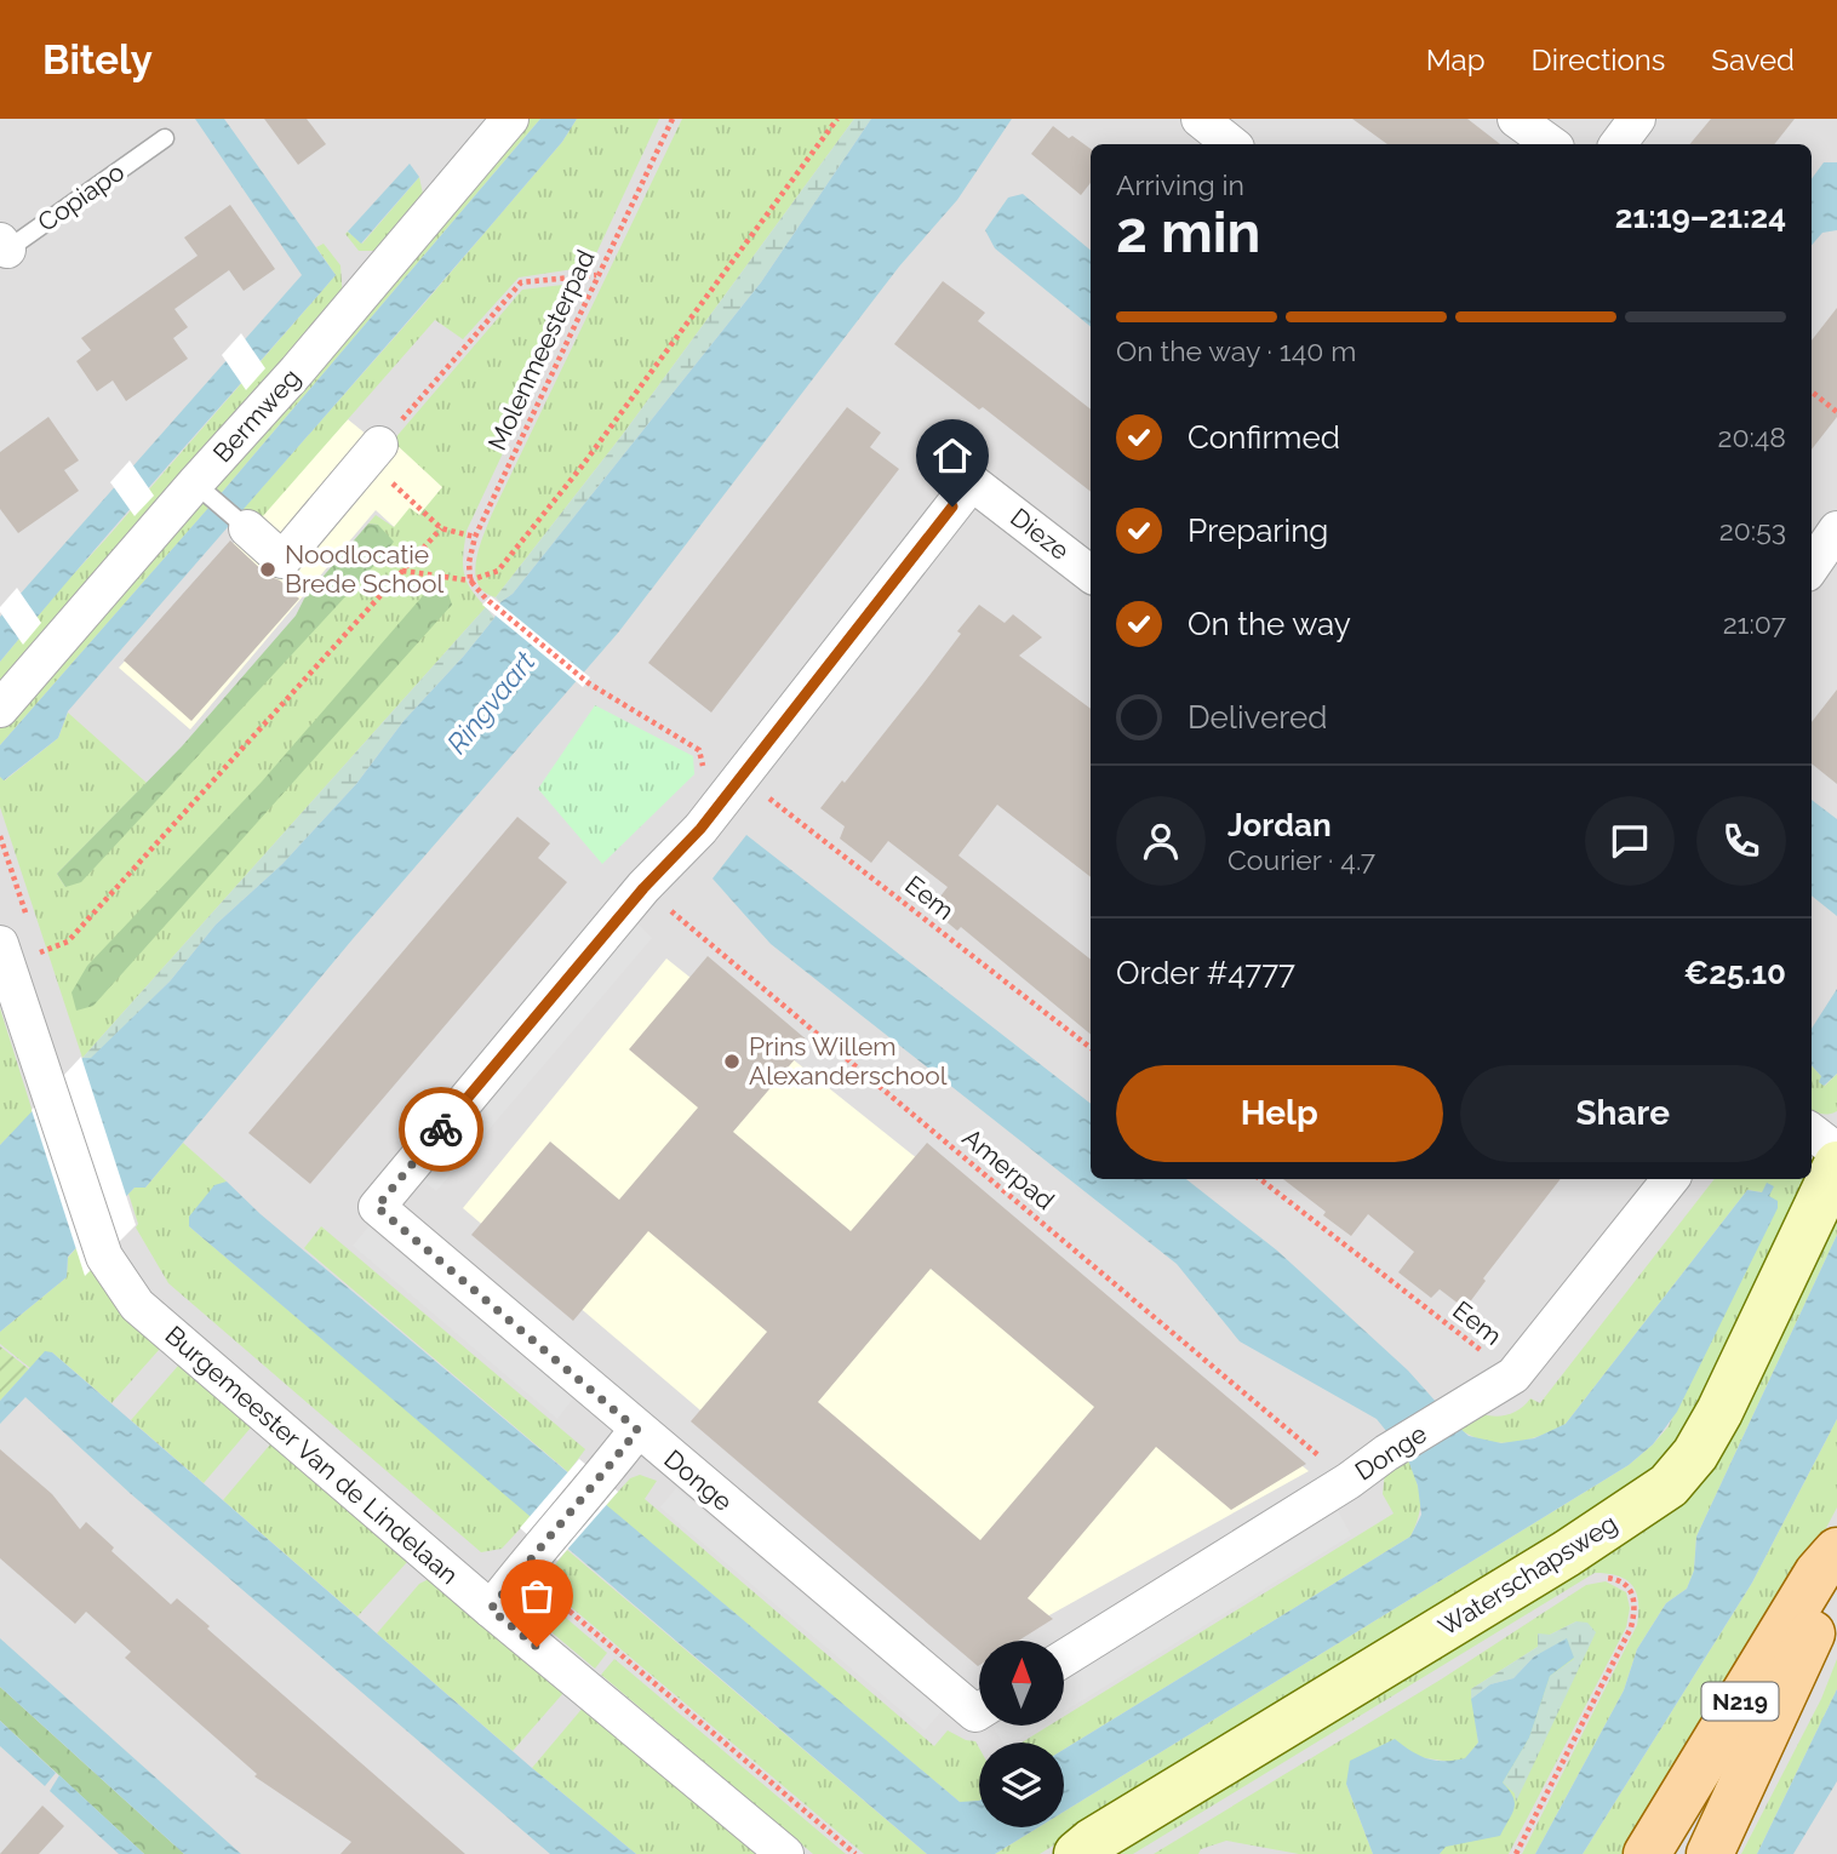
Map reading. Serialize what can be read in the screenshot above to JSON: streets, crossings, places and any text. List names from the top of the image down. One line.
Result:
{"streets":{"main road":["N219"],"street":["Bermweg","Dieze","Donge","Burgemeester Van de Lindelaan","Waterschapsweg"],"lane":["Copiapo"],"path":["Molenmeesterpad","Eem","Amerpad"]},"crossings":[["Dieze","Eem"],["Dieze","Donge"],["Eem","Donge"],["Amerpad","Donge"]],"water":["Ringvaart"],"places":["Noodlocatie Brede School","Prins Willem Alexanderschool"],"north":"top","page":{"header":"Bitely","nav":["Map","Directions","Saved"],"heading":["2 min","Arriving in","21:19–21:24"],"panel":["Jordan","Courier · 4.7","Order #4777","€25.10"],"bar":"On the way · 140 m","list":[["Confirmed","20:48"],["Preparing","20:53"],["On the way","21:07"],"Delivered"],"buttons":["Help","Share"]}}
